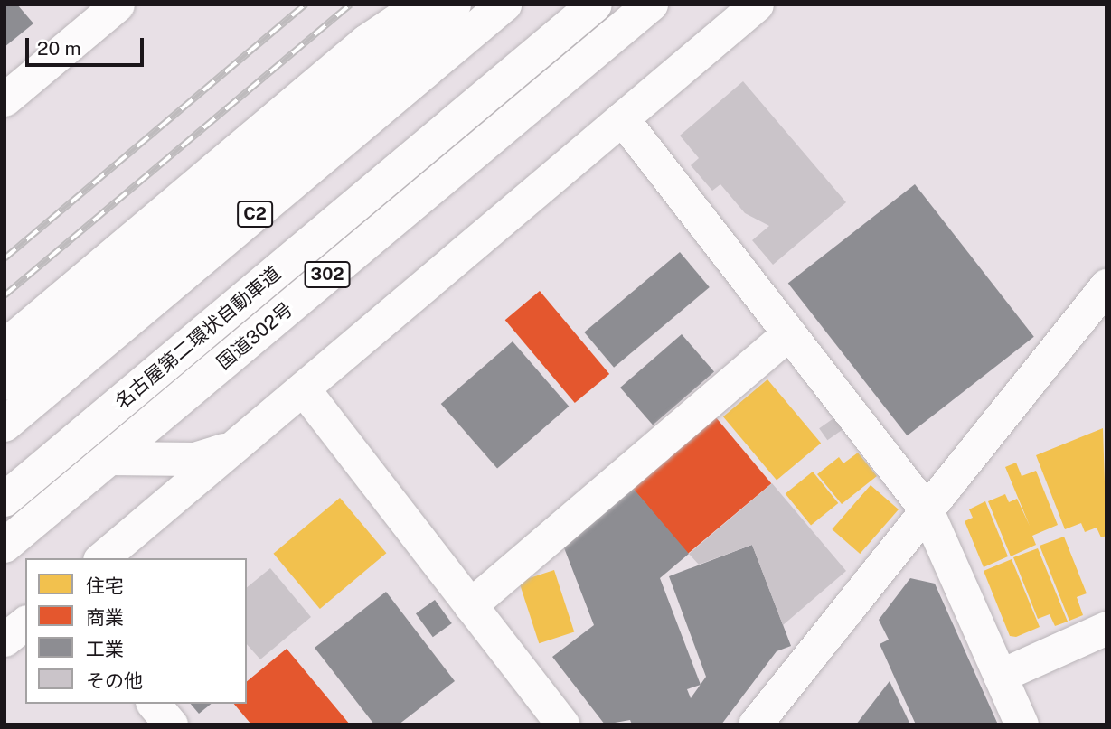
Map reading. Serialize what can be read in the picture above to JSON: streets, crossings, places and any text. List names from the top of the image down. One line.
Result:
{"streets":{"highway":["C2","302","国道302号","名古屋第二環状自動車道"]},"legend":["住宅","商業","工業","その他"],"scale_bar":"20 m"}
